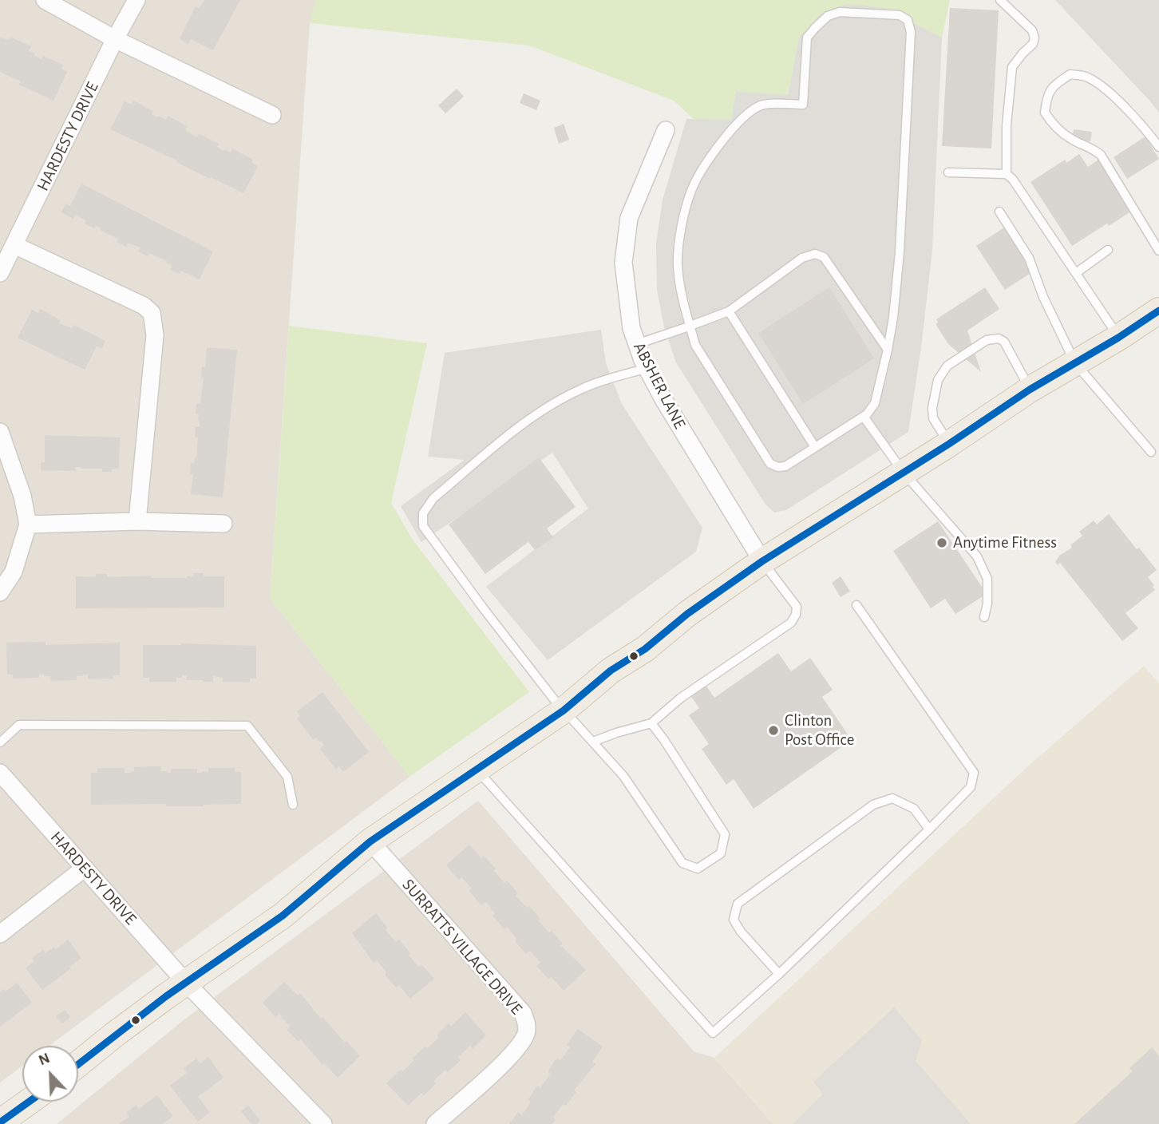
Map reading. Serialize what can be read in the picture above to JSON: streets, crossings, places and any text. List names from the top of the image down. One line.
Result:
{"streets":{"street":["HARDESTY DRIVE","ABSHER LANE","SURRATTS VILLAGE DRIVE"]},"places":["Anytime Fitness","Clinton Post Office"],"north":"top left"}
